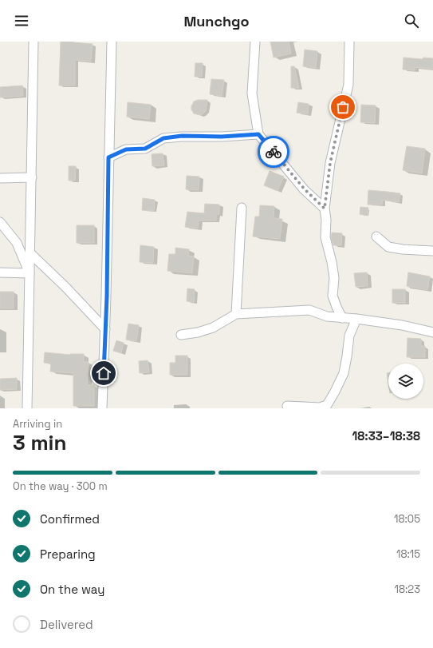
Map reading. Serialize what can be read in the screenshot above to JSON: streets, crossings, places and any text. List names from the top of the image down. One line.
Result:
{"page":{"header":"Munchgo","heading":["3 min","Arriving in","18:33–18:38"],"bar":"On the way · 300 m","list":[["Confirmed","18:05"],["Preparing","18:15"],["On the way","18:23"],"Delivered"]}}
